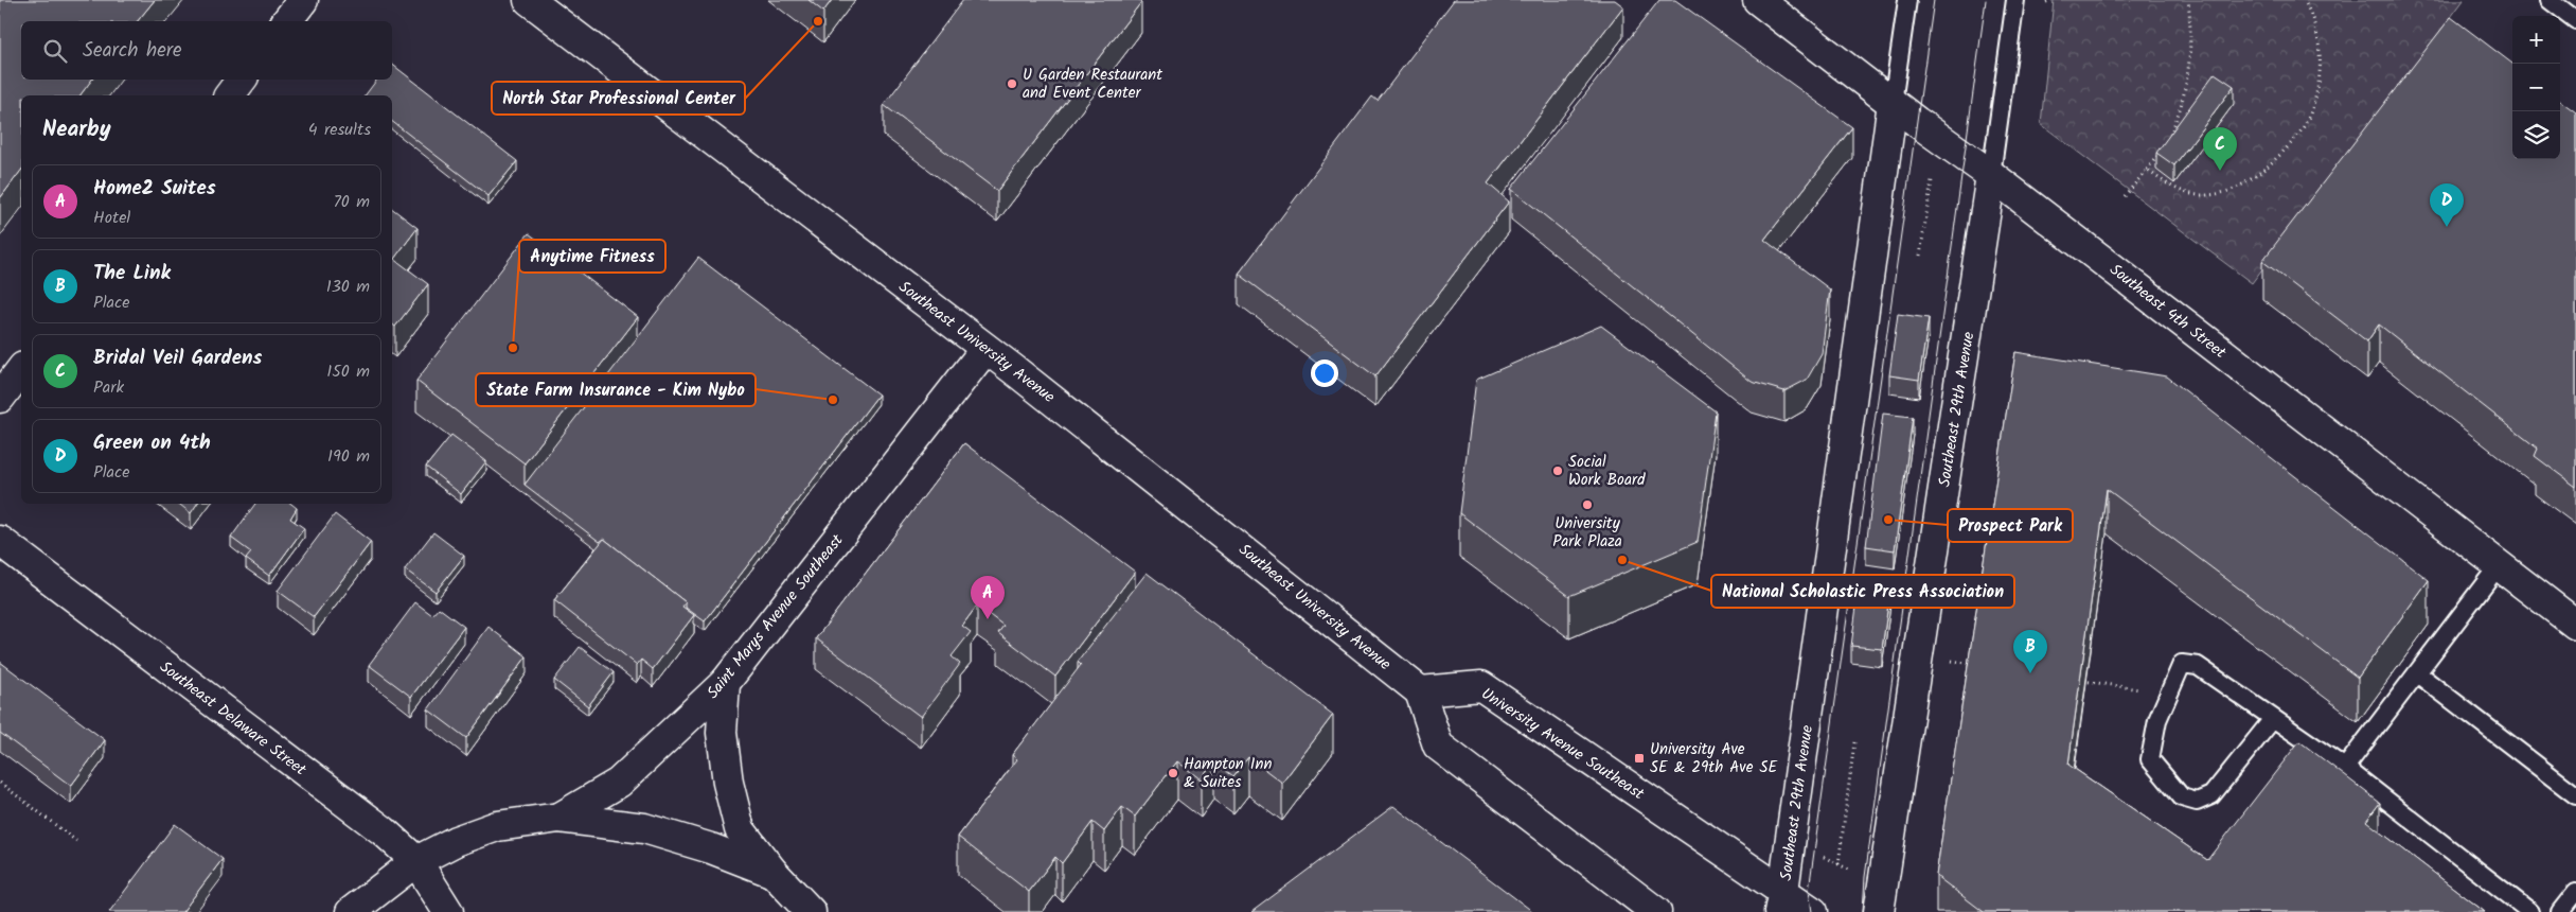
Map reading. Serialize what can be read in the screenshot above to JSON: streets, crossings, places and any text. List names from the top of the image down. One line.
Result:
{"streets":{"street":["Southeast 4th Street","Southeast University Avenue","Southeast 29th Avenue","Saint Marys Avenue Southeast","Southeast Delaware Street","University Avenue Southeast"]},"crossings":[["Southeast 4th Street","Southeast 29th Avenue"],["Southeast University Avenue","Saint Marys Avenue Southeast"],["Southeast University Avenue","University Avenue Southeast"],["Southeast 29th Avenue","University Avenue Southeast"],["Saint Marys Avenue Southeast","Southeast Delaware Street"]],"places":{"other":["North Star Professional Center","U Garden Restaurant and Event Center","Anytime Fitness","State Farm Insurance - Kim Nybo","Social Work Board","University Park Plaza","Prospect Park","National Scholastic Press Association","Hampton Inn & Suites"],"transit":["University Ave SE & 29th Ave SE"]},"page":{"map_buttons":["+","−"],"search":"Search here","heading":["Nearby","4 results"],"pins":["C","D","A","B"],"list":[{"mark":"A","name":"Home2 Suites","note":"Hotel","value":"70 m"},{"mark":"B","name":"The Link","note":"Place","value":"130 m"},{"mark":"C","name":"Bridal Veil Gardens","note":"Park","value":"150 m"},{"mark":"D","name":"Green on 4th","note":"Place","value":"190 m"}]}}
